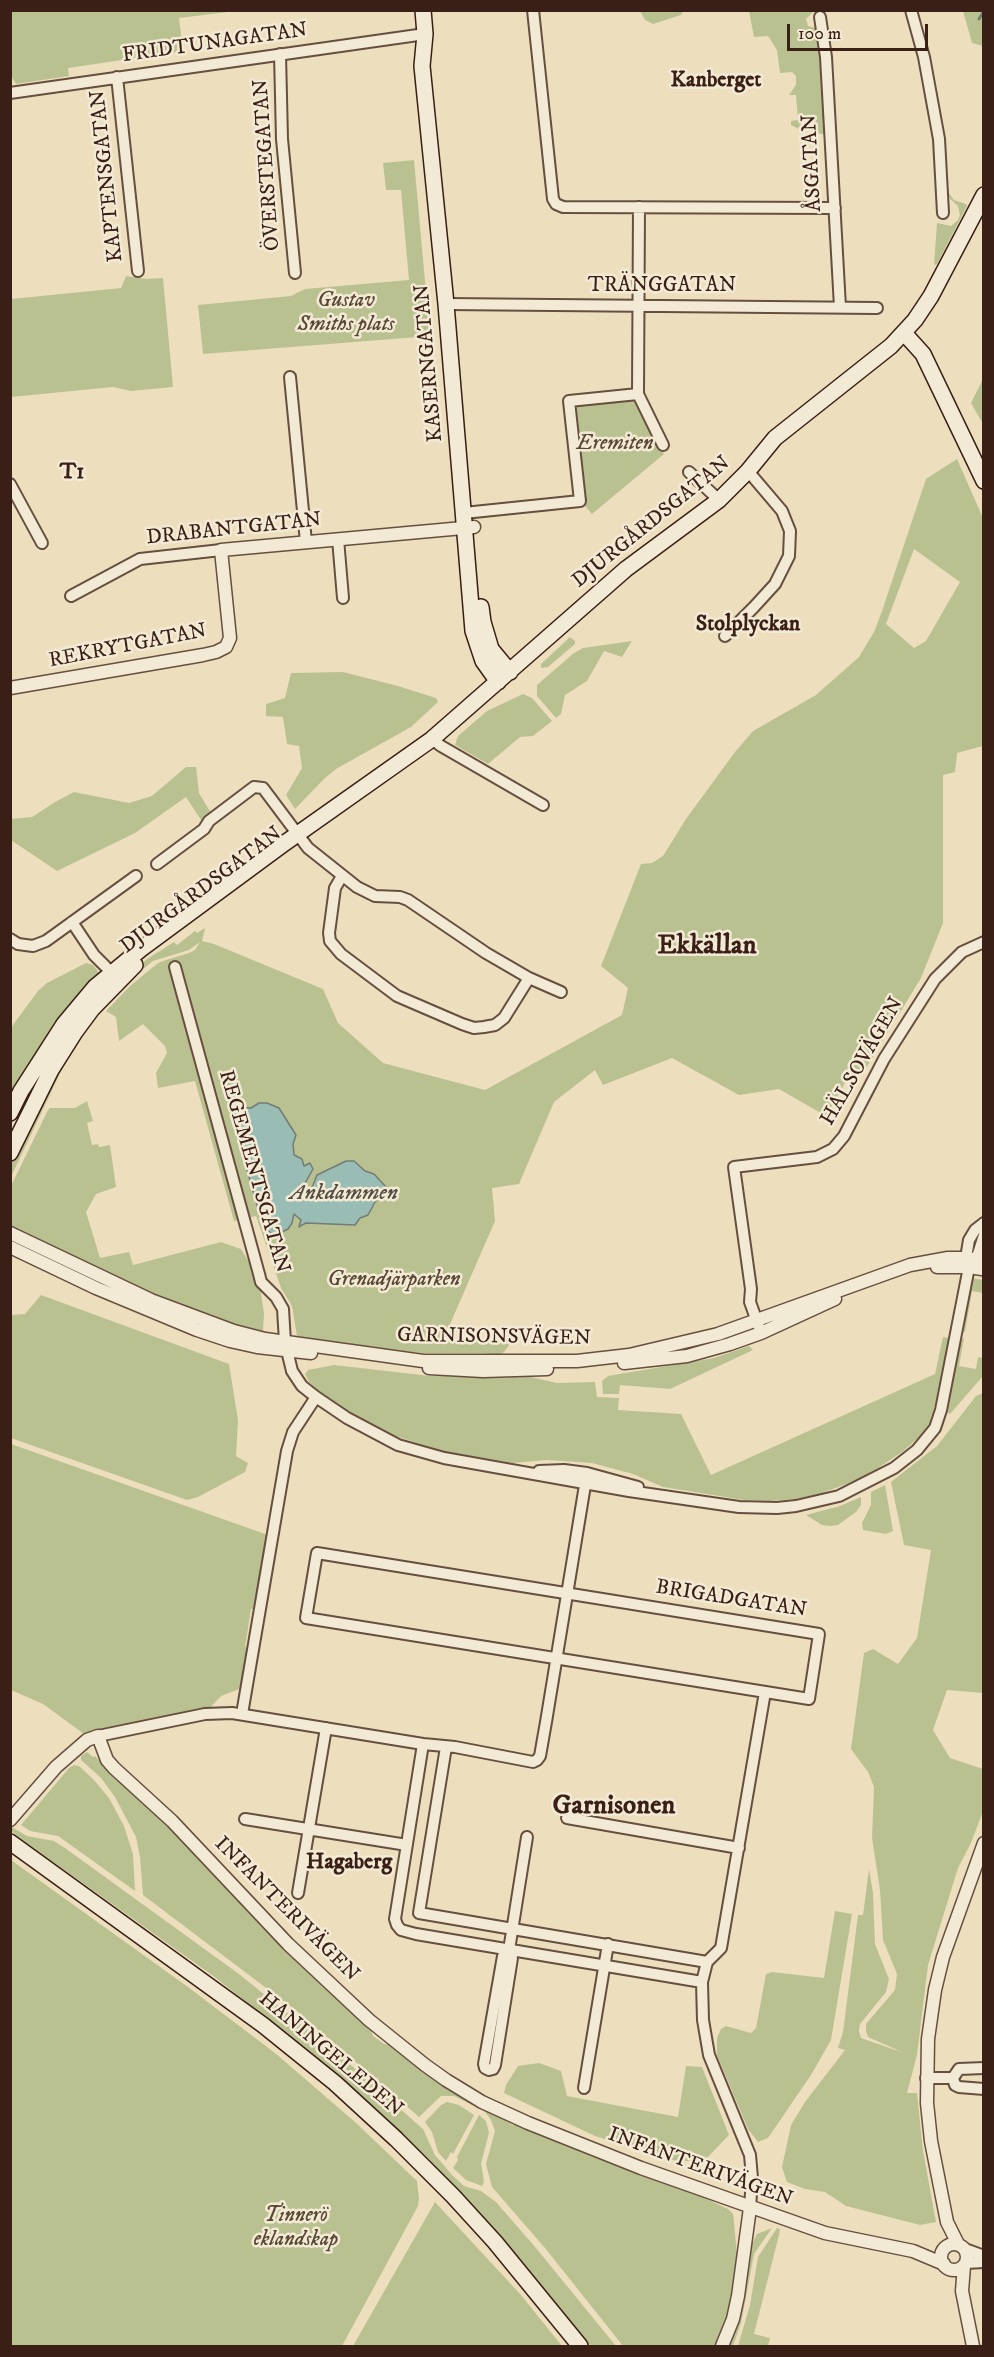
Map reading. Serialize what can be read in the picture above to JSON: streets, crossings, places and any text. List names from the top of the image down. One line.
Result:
{"streets":{"main road":["KASERNGATAN","DJURGÅRDSGATAN","HANINGELEDEN"],"street":["FRIDTUNAGATAN","ÅSGATAN","ÖVERSTEGATAN","KAPTENSGATAN","TRÄNGGATAN","DRABANTGATAN","REKRYTGATAN","HÄLSOVÄGEN","REGEMENTSGATAN","GARNISONSVÄGEN","BRIGADGATAN","INFANTERIVÄGEN"]},"crossings":[["FRIDTUNAGATAN","ÖVERSTEGATAN"],["FRIDTUNAGATAN","KAPTENSGATAN"],["FRIDTUNAGATAN","KASERNGATAN"],["ÅSGATAN","TRÄNGGATAN"],["TRÄNGGATAN","KASERNGATAN"],["KASERNGATAN","DJURGÅRDSGATAN"],["KASERNGATAN","DRABANTGATAN"],["DRABANTGATAN","REKRYTGATAN"],["HÄLSOVÄGEN","GARNISONSVÄGEN"],["REGEMENTSGATAN","GARNISONSVÄGEN"]],"districts":["Kanberget","T1","Stolplyckan","Ekkällan","Garnisonen","Hagaberg"],"water":["Ankdammen"],"parks":["Gustav Smiths plats","Eremiten","Grenadjärparken","Tinnerö eklandskap"],"scale_bar":"100 m"}
